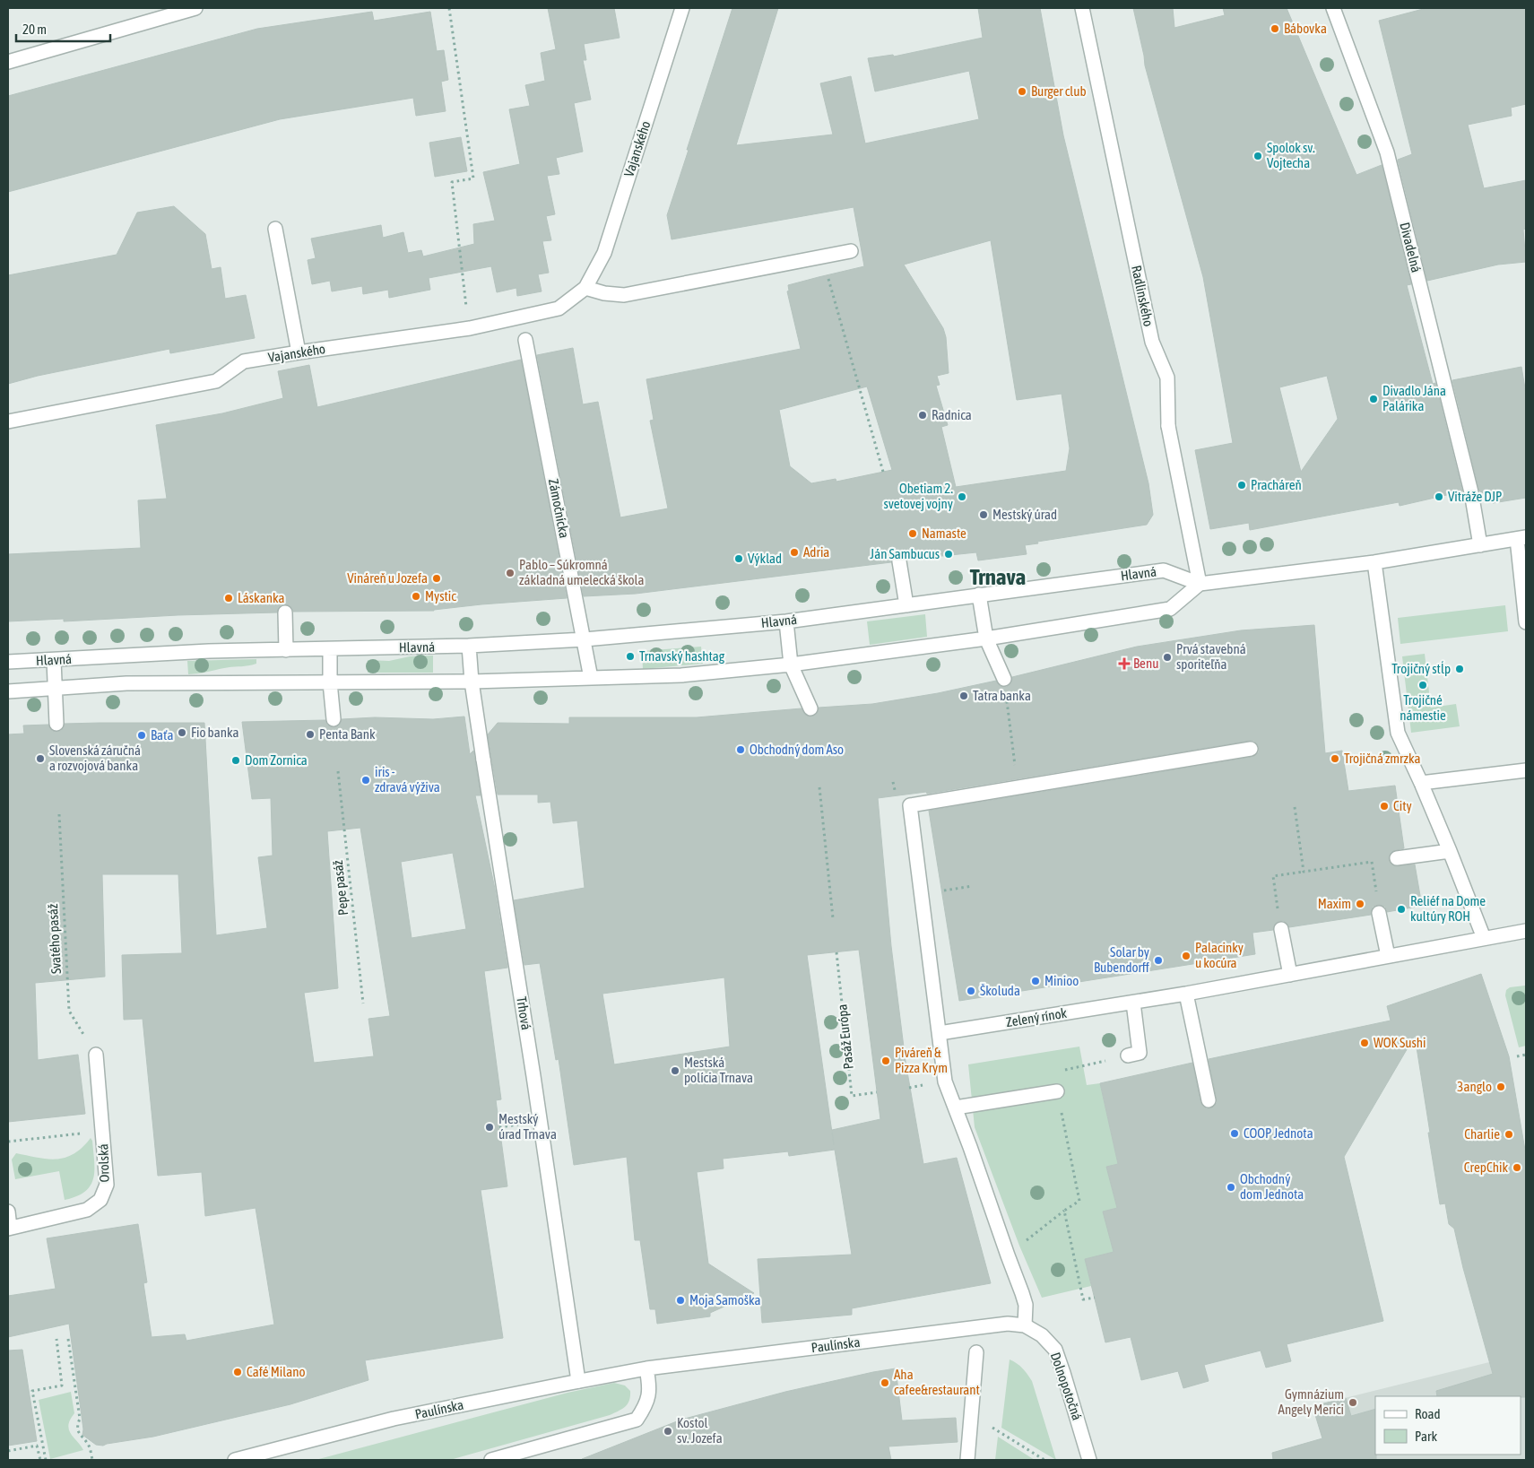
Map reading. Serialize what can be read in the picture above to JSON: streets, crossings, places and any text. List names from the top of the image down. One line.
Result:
{"streets":{"street":["Vajanského","Divadelná","Radlinského","Zámočnícka","Hlavná","Trhová","Zelený rínok","Orolská","Paulínska","Dolnopotočná"],"path":["Pepe pasáž","Svatého pasáž","Pasáž Európa"]},"crossings":[["Radlinského","Hlavná"],["Zámočnícka","Hlavná"],["Hlavná","Trhová"],["Svatého pasáž","Orolská"],["Trhová","Paulínska"],["Paulínska","Dolnopotočná"]],"districts":["Trnava"],"places":{"other":["Bábovka","Burger club","Spolok sv. Vojtecha","Divadlo Jána Palárika","Radnica","Pracháreň","Obetiam 2. svetovej vojny","Vitráže DJP","Mestský úrad","Namaste","Adria","Ján Sambucus","Výklad","Pablo – Súkromná základná umelecká škola","Vináreň u Jozefa","Mystic","Láskanka","Trnavský hashtag","Prvá stavebná sporiteľňa","Trojičný stĺp","Trojičné námestie","Tatra banka","Fio banka","Penta Bank","Baťa","Obchodný dom Aso","Slovenská záručná a rozvojová banka","Trojičná zmrzka","Dom Zornica","iris - zdravá výživa","City","Maxim","Reliéf na Dome kultúry ROH","Palacinky u kocúra","Solar by Bubendorff","Minioo","Školuda","WOK Sushi","Piváreň & Pizza Krym","Mestská polícia Trnava","3anglo","Mestský úrad Trnava","COOP Jednota","Charlie","CrepChik","Obchodný dom Jednota","Moja Samoška","Café Milano","Aha cafee&restaurant","Gymnázium Angely Merici","Kostol sv. Jozefa"],"health":["Benu"]},"legend":["Road","Park"],"scale_bar":"20 m"}
